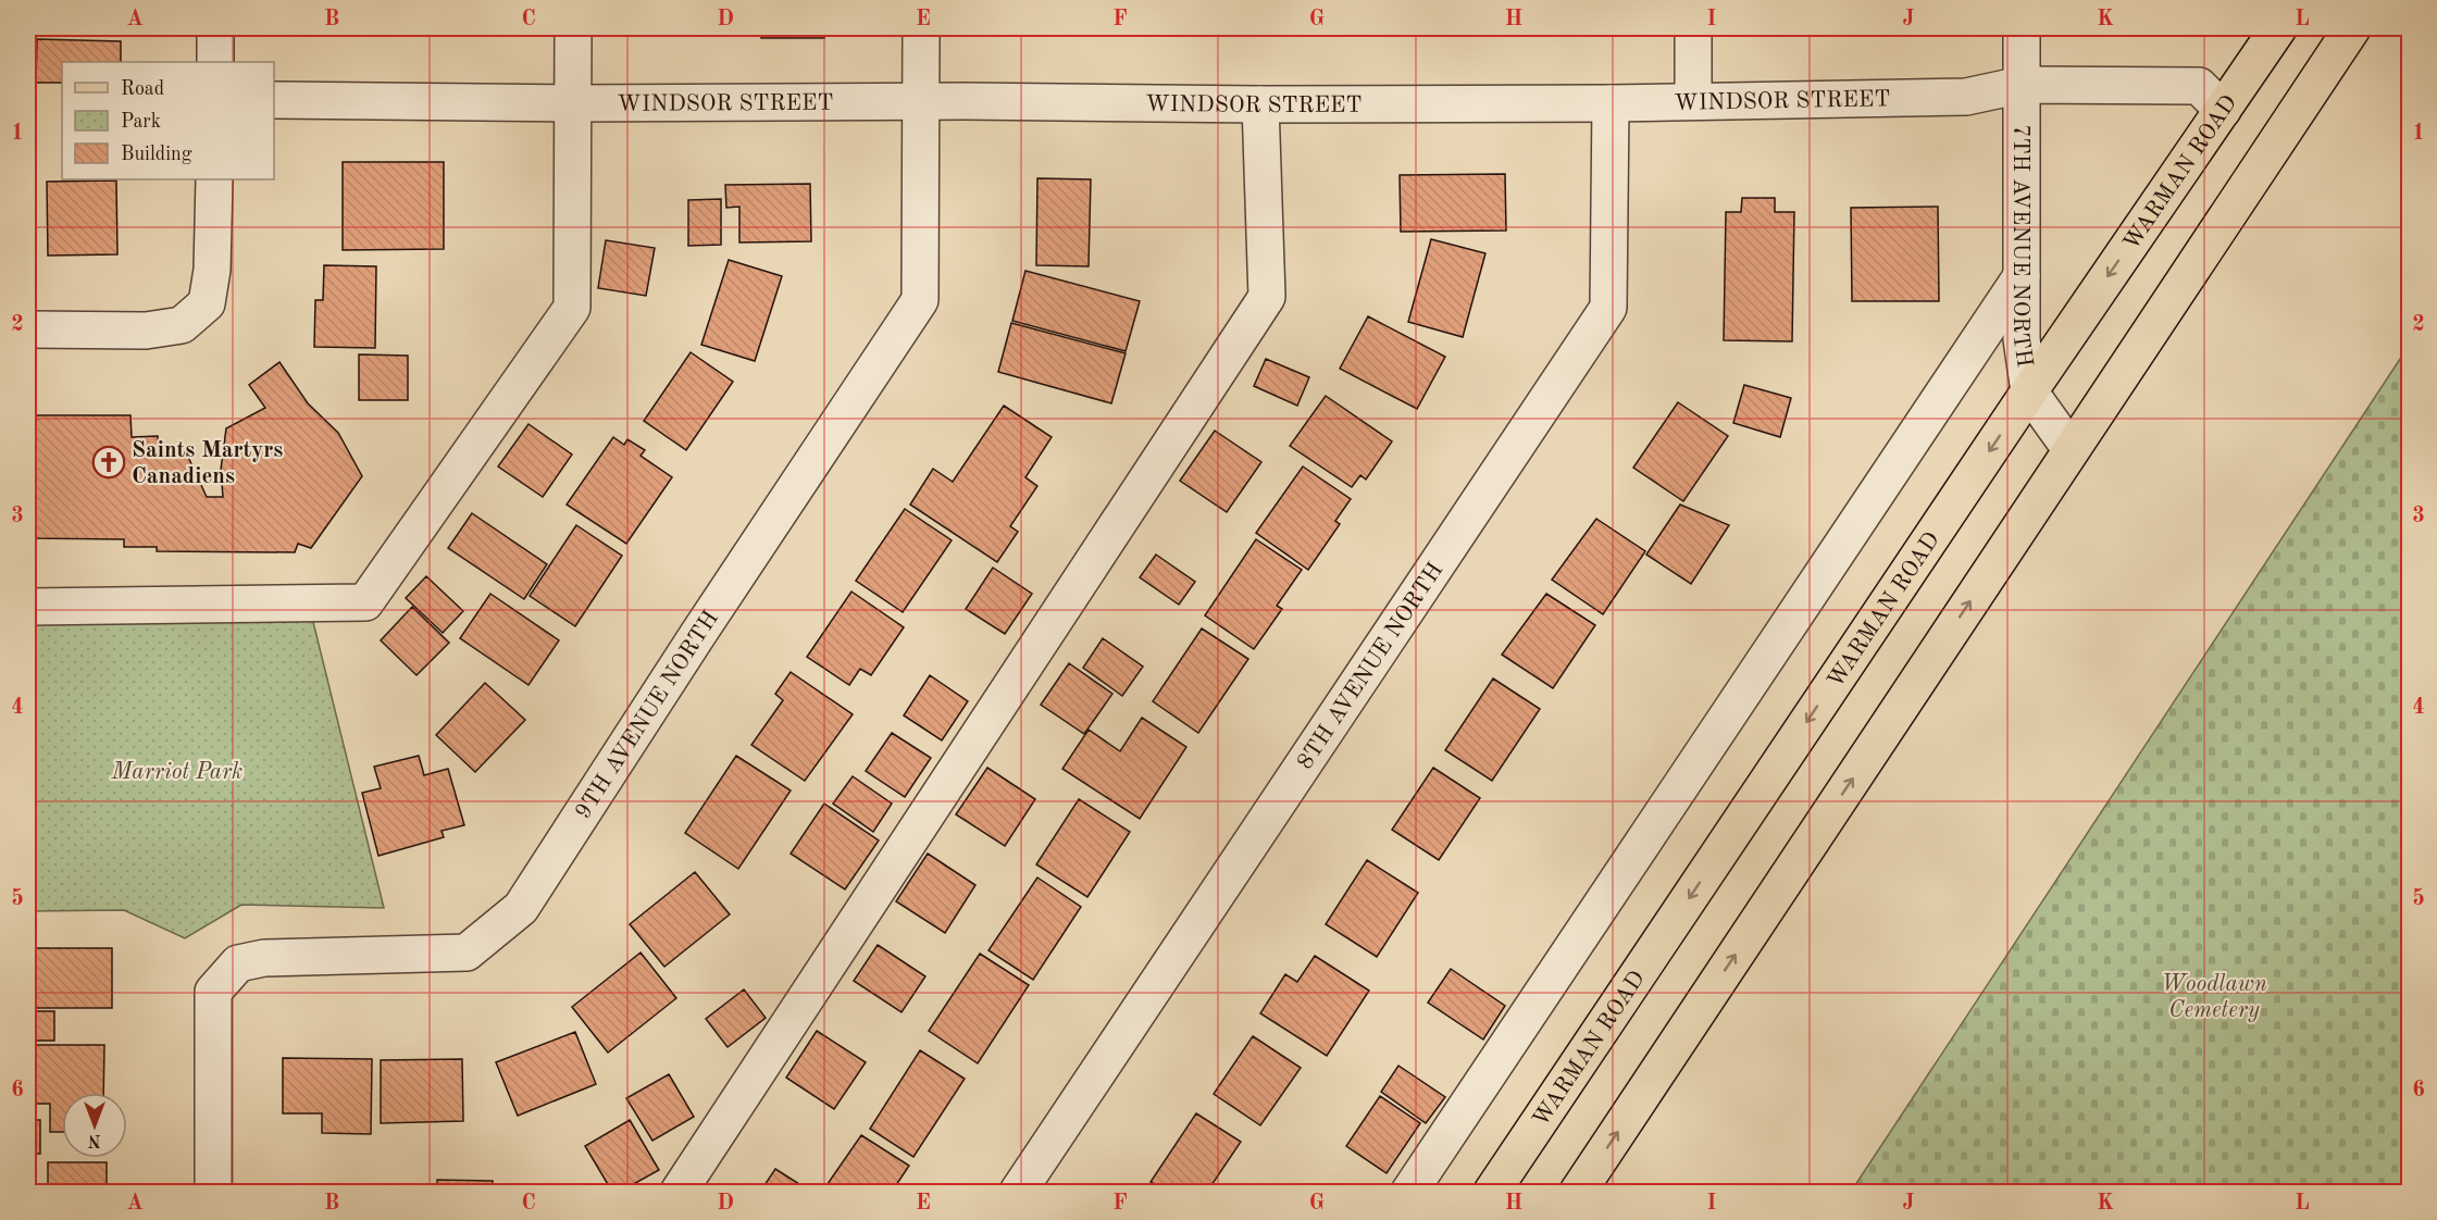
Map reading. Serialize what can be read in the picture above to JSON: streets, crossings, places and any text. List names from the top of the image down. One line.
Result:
{"streets":{"main road":["WARMAN ROAD"],"street":["WINDSOR STREET","7TH AVENUE NORTH","8TH AVENUE NORTH","9TH AVENUE NORTH"]},"crossings":[["WINDSOR STREET","WARMAN ROAD"],["WINDSOR STREET","7TH AVENUE NORTH"],["WINDSOR STREET","8TH AVENUE NORTH"],["WINDSOR STREET","9TH AVENUE NORTH"],["WARMAN ROAD","7TH AVENUE NORTH"]],"parks":["Marriot Park","Woodlawn Cemetery"],"places":{"church":["Saints Martyrs Canadiens"]},"legend":["Road","Park","Building"],"north":"bottom","grid":{"columns":["A","B","C","D","E","F","G","H","I","J","K","L"],"rows":["1","2","3","4","5","6"]}}
